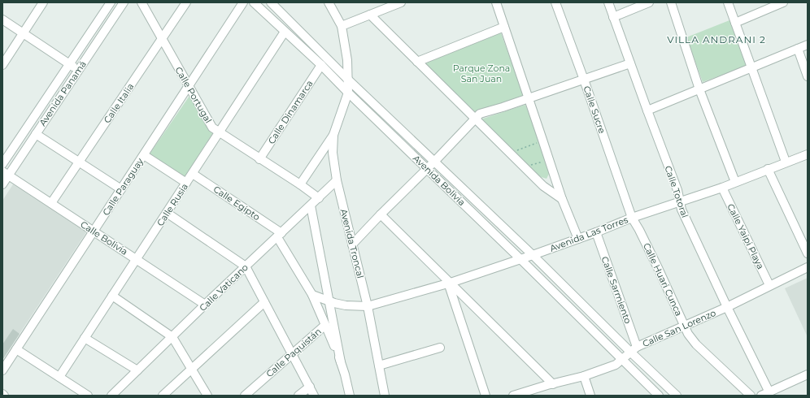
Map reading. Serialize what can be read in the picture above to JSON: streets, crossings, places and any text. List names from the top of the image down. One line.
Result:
{"streets":{"street":["Avenida Panamá","Calle Portugal","Calle Italia","Calle Sucre","Calle Dinamarca","Avenida Bolivia","Calle Paraguay","Calle Totoral","Calle Egipto","Calle Rusia","Avenida Las Torres","Calle Yaipi Playa","Calle Bolivia","Avenida Troncal","Calle Huari Cunca","Calle Vaticano","Calle Sarmiento","Calle San Lorenzo","Calle Paquistán"]},"crossings":[["Avenida Panamá","Calle Bolivia"],["Calle Portugal","Calle Italia"],["Calle Portugal","Calle Dinamarca"],["Calle Portugal","Calle Paraguay"],["Calle Portugal","Calle Rusia"],["Calle Portugal","Calle Vaticano"],["Calle Italia","Calle Bolivia"],["Calle Sucre","Avenida Las Torres"],["Calle Sucre","Calle Huari Cunca"],["Calle Dinamarca","Avenida Bolivia"],["Avenida Bolivia","Calle Rusia"],["Avenida Bolivia","Avenida Las Torres"],["Avenida Bolivia","Avenida Troncal"],["Avenida Bolivia","Calle Sarmiento"],["Avenida Bolivia","Calle San Lorenzo"],["Calle Paraguay","Calle Bolivia"],["Calle Totoral","Avenida Las Torres"],["Calle Totoral","Calle San Lorenzo"],["Calle Egipto","Calle Rusia"],["Calle Egipto","Calle Vaticano"],["Calle Egipto","Calle Paquistán"],["Calle Rusia","Calle Bolivia"],["Avenida Las Torres","Calle Yaipi Playa"],["Avenida Las Torres","Avenida Troncal"],["Avenida Las Torres","Calle Huari Cunca"],["Avenida Las Torres","Calle Sarmiento"],["Avenida Las Torres","Calle Paquistán"],["Calle Yaipi Playa","Calle San Lorenzo"],["Calle Bolivia","Calle Vaticano"],["Avenida Troncal","Calle Vaticano"],["Calle Huari Cunca","Calle San Lorenzo"],["Calle Vaticano","Calle Paquistán"],["Calle Sarmiento","Calle San Lorenzo"]],"districts":["VILLA ANDRANI 2"],"parks":["Parque Zona San Juan"]}
